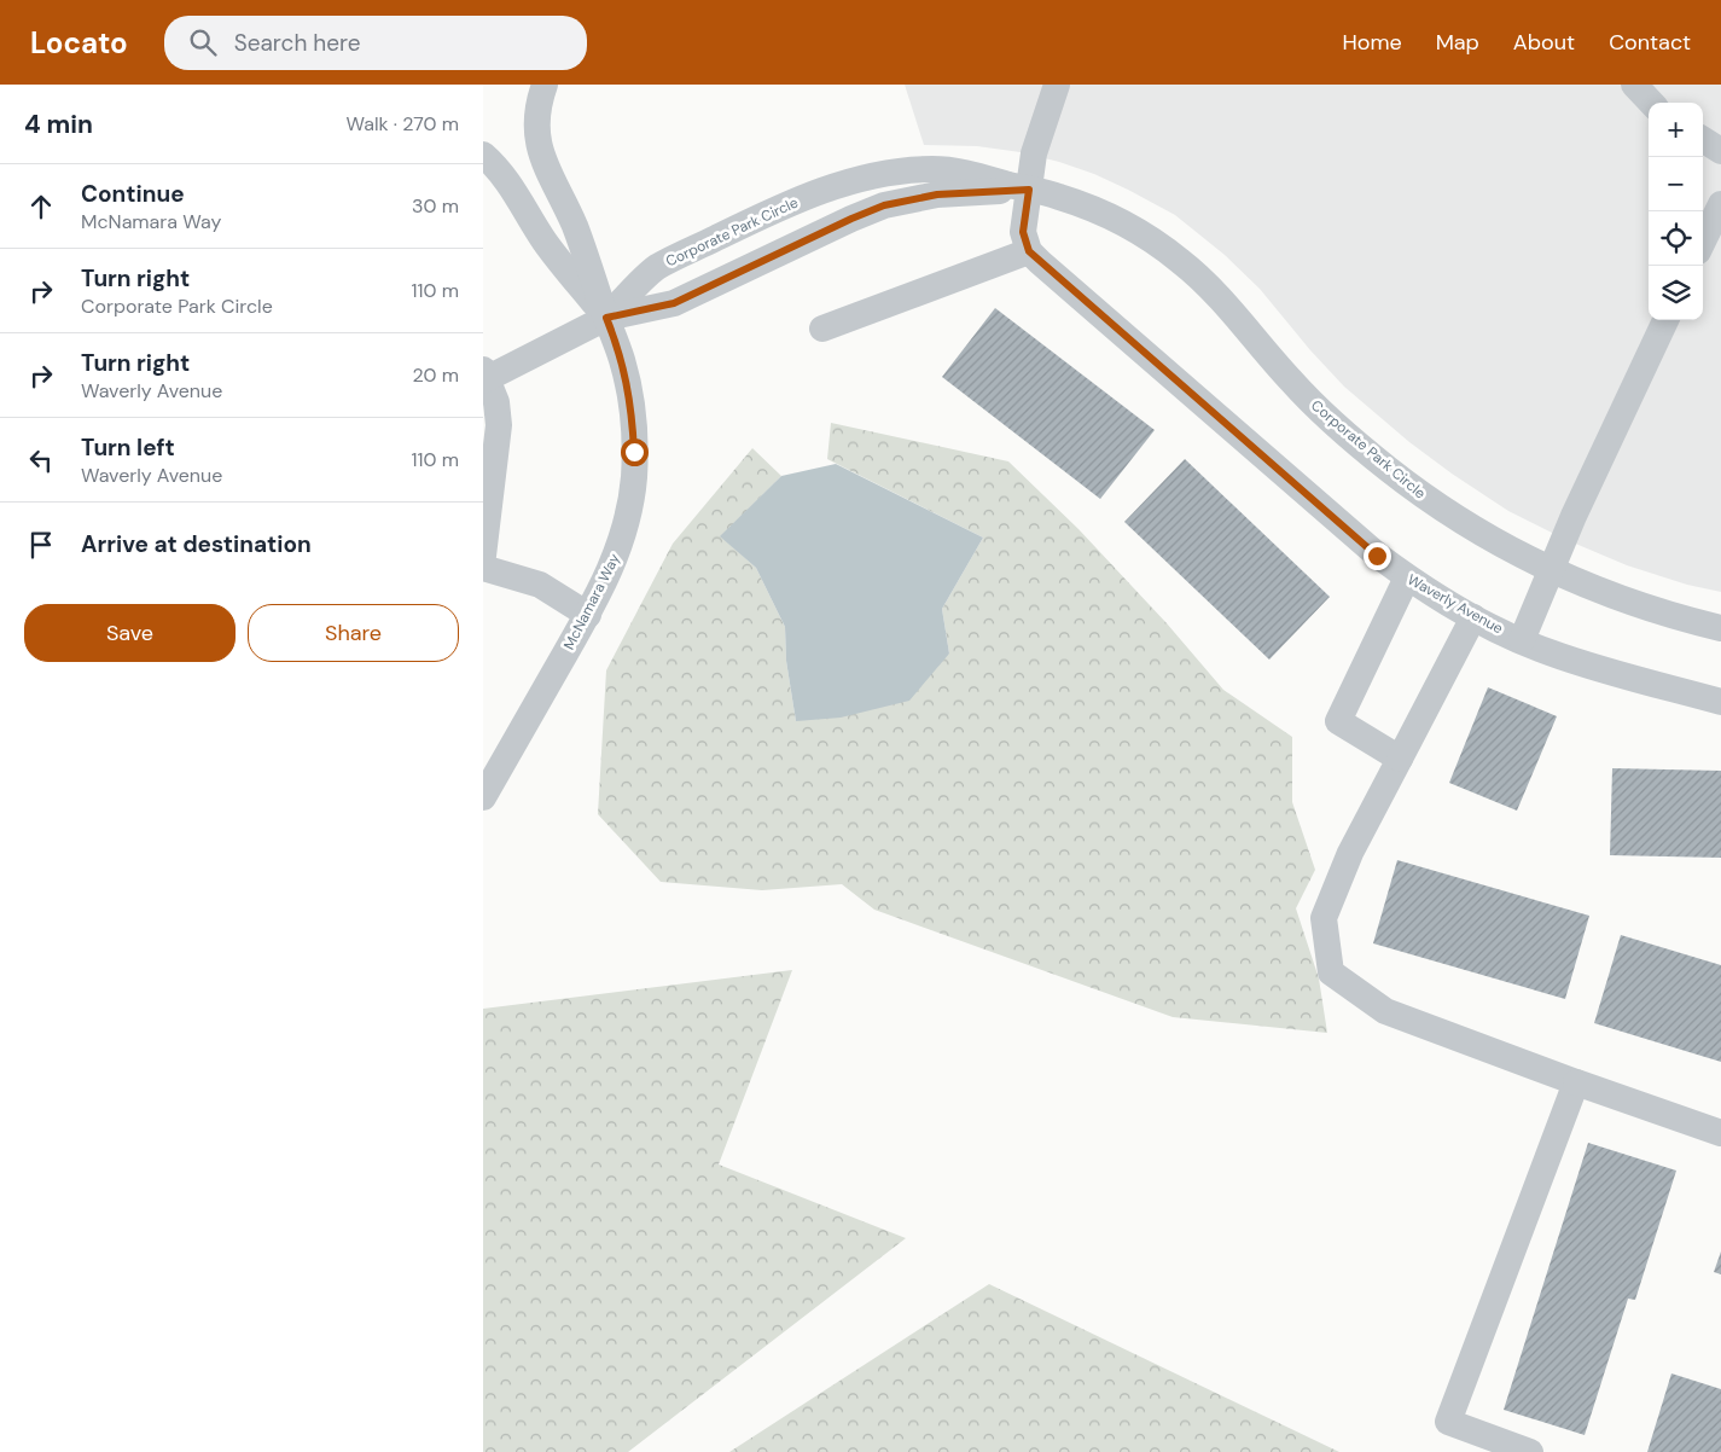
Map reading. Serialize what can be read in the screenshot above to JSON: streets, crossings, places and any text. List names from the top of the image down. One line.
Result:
{"streets":{"street":["Corporate Park Circle","McNamara Way","Waverly Avenue"]},"crossings":[["Corporate Park Circle","McNamara Way"],["Corporate Park Circle","Waverly Avenue"]],"page":{"header":"Locato","search":"Search here","nav":["Home","Map","About","Contact"],"heading":["4 min","Walk · 270 m"],"map_buttons":["+","−"],"list":[["Continue","McNamara Way","30 m"],["Turn right","Corporate Park Circle","110 m"],["Turn right","Waverly Avenue","20 m"],["Turn left","Waverly Avenue","110 m"],"Arrive at destination"],"buttons":["Save","Share"]}}
